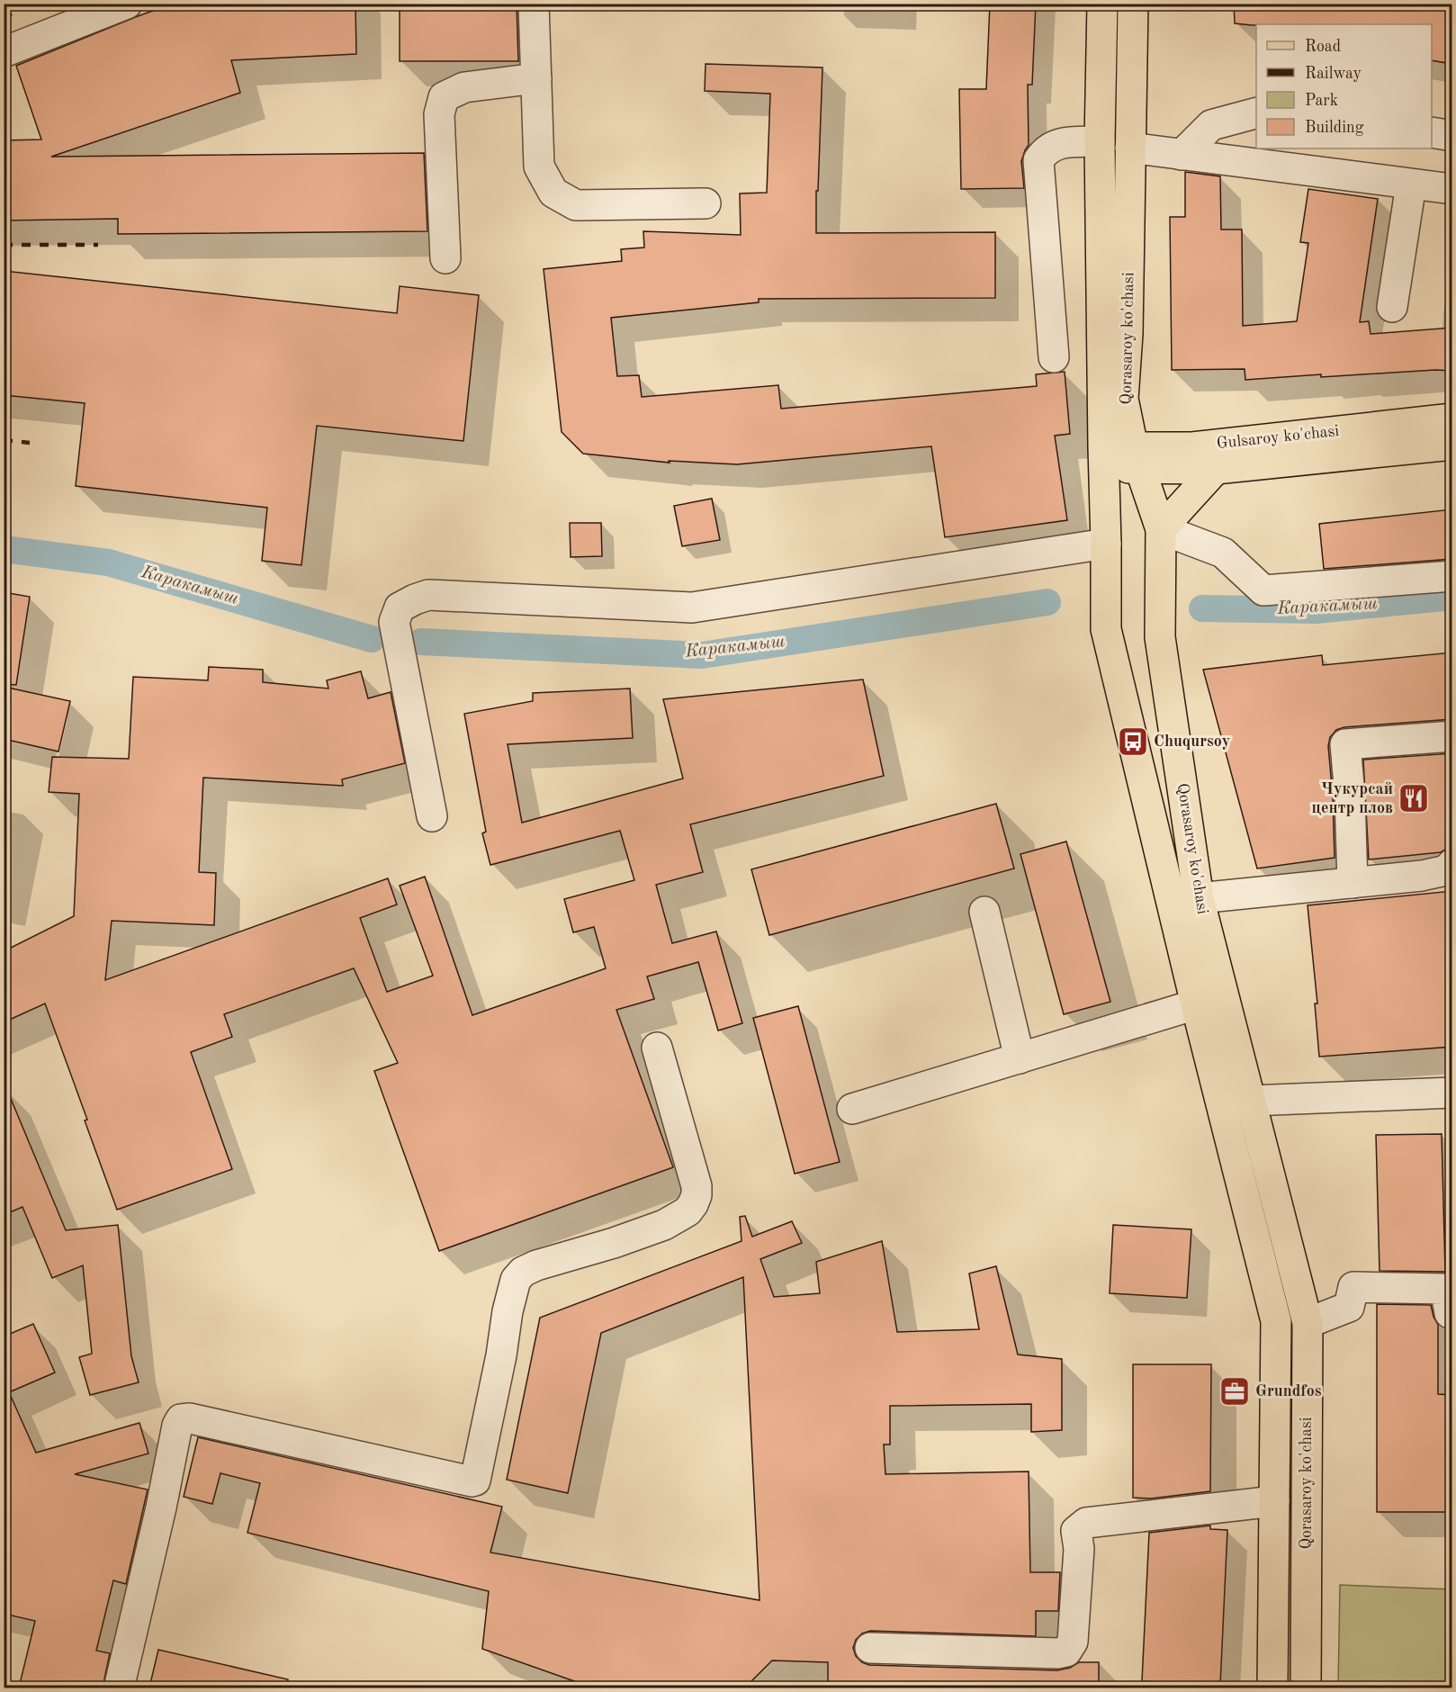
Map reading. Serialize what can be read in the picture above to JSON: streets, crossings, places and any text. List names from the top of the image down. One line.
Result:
{"streets":{"main road":["Qorasaroy ko'chasi","Gulsaroy ko'chasi"]},"crossings":[["Qorasaroy ko'chasi","Gulsaroy ko'chasi"]],"water":["Каракамыш"],"places":{"bus stop":["Chuqursoy"],"restaurant":["Чукурсай центр плов"],"office":["Grundfos"]},"legend":["Road","Railway","Park","Building"]}
